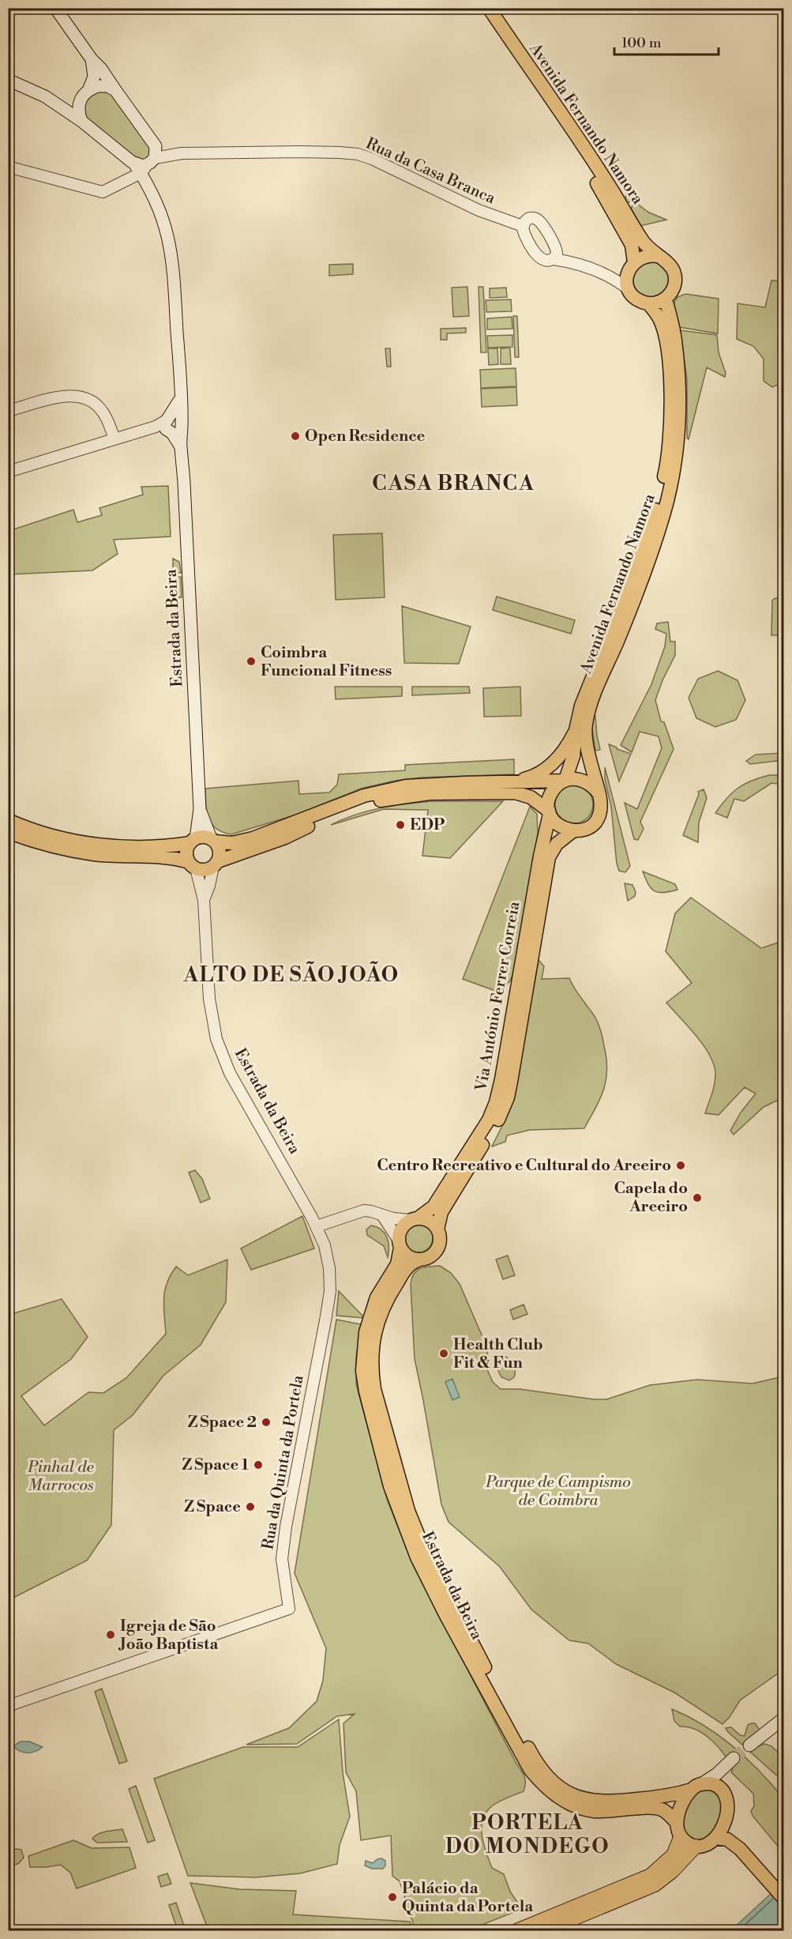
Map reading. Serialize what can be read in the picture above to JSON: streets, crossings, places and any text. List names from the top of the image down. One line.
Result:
{"streets":{"main road":["Avenida Fernando Namora","Estrada da Beira","Via António Ferrer Correia"],"street":["Rua da Casa Branca","Rua da Quinta da Portela"]},"crossings":[["Avenida Fernando Namora","Via António Ferrer Correia"],["Rua da Casa Branca","Estrada da Beira"],["Estrada da Beira","Via António Ferrer Correia"],["Estrada da Beira","Rua da Quinta da Portela"]],"districts":["CASA BRANCA","ALTO DE SÃO JOÃO","PORTELA DO MONDEGO"],"parks":["Pinhal de Marrocos","Parque de Campismo de Coimbra"],"places":["Open Residence","Coimbra Funcional Fitness","EDP","Centro Recreativo e Cultural do Areeiro","Capela do Areeiro","Health Club Fit & Fun","Z Space 2","Z Space 1","Z Space","Igreja de São João Baptista","Palácio da Quinta da Portela"],"scale_bar":"100 m"}
